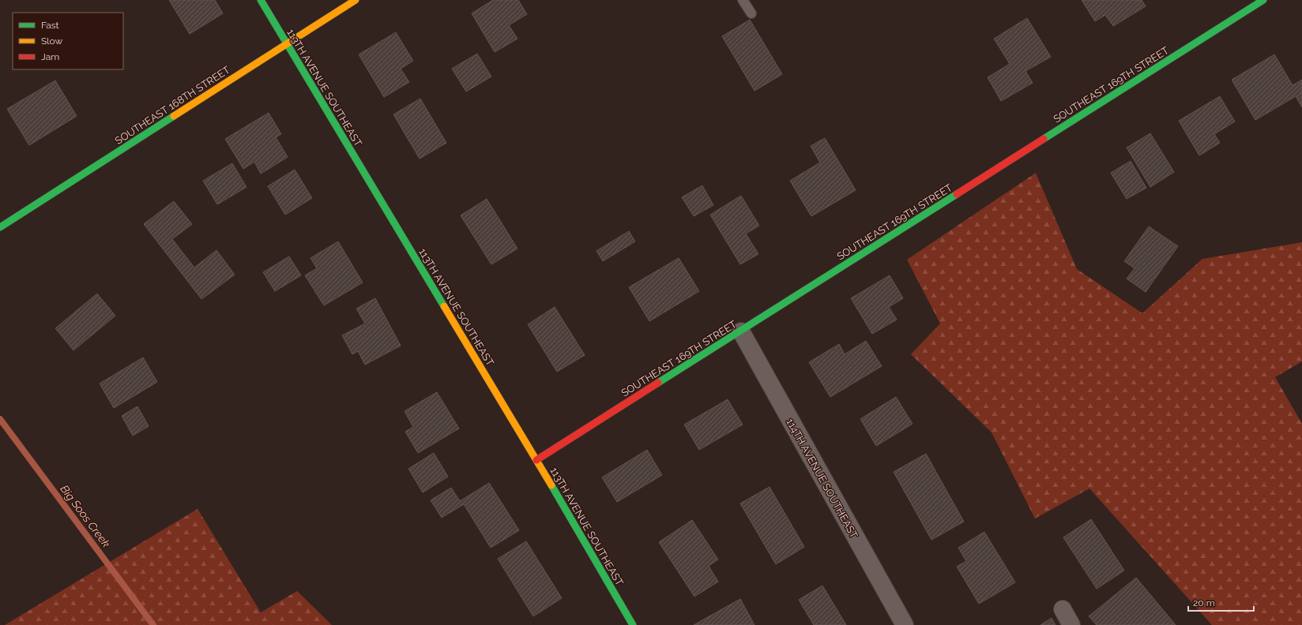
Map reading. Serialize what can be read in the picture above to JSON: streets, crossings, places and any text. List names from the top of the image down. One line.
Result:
{"streets":{"street":["SOUTHEAST 169TH STREET","113TH AVENUE SOUTHEAST","SOUTHEAST 168TH STREET","114TH AVENUE SOUTHEAST"]},"crossings":[["SOUTHEAST 169TH STREET","113TH AVENUE SOUTHEAST"],["SOUTHEAST 169TH STREET","114TH AVENUE SOUTHEAST"],["113TH AVENUE SOUTHEAST","SOUTHEAST 168TH STREET"]],"water":["Big Soos Creek"],"legend":["Fast","Slow","Jam"],"scale_bar":"20 m"}
